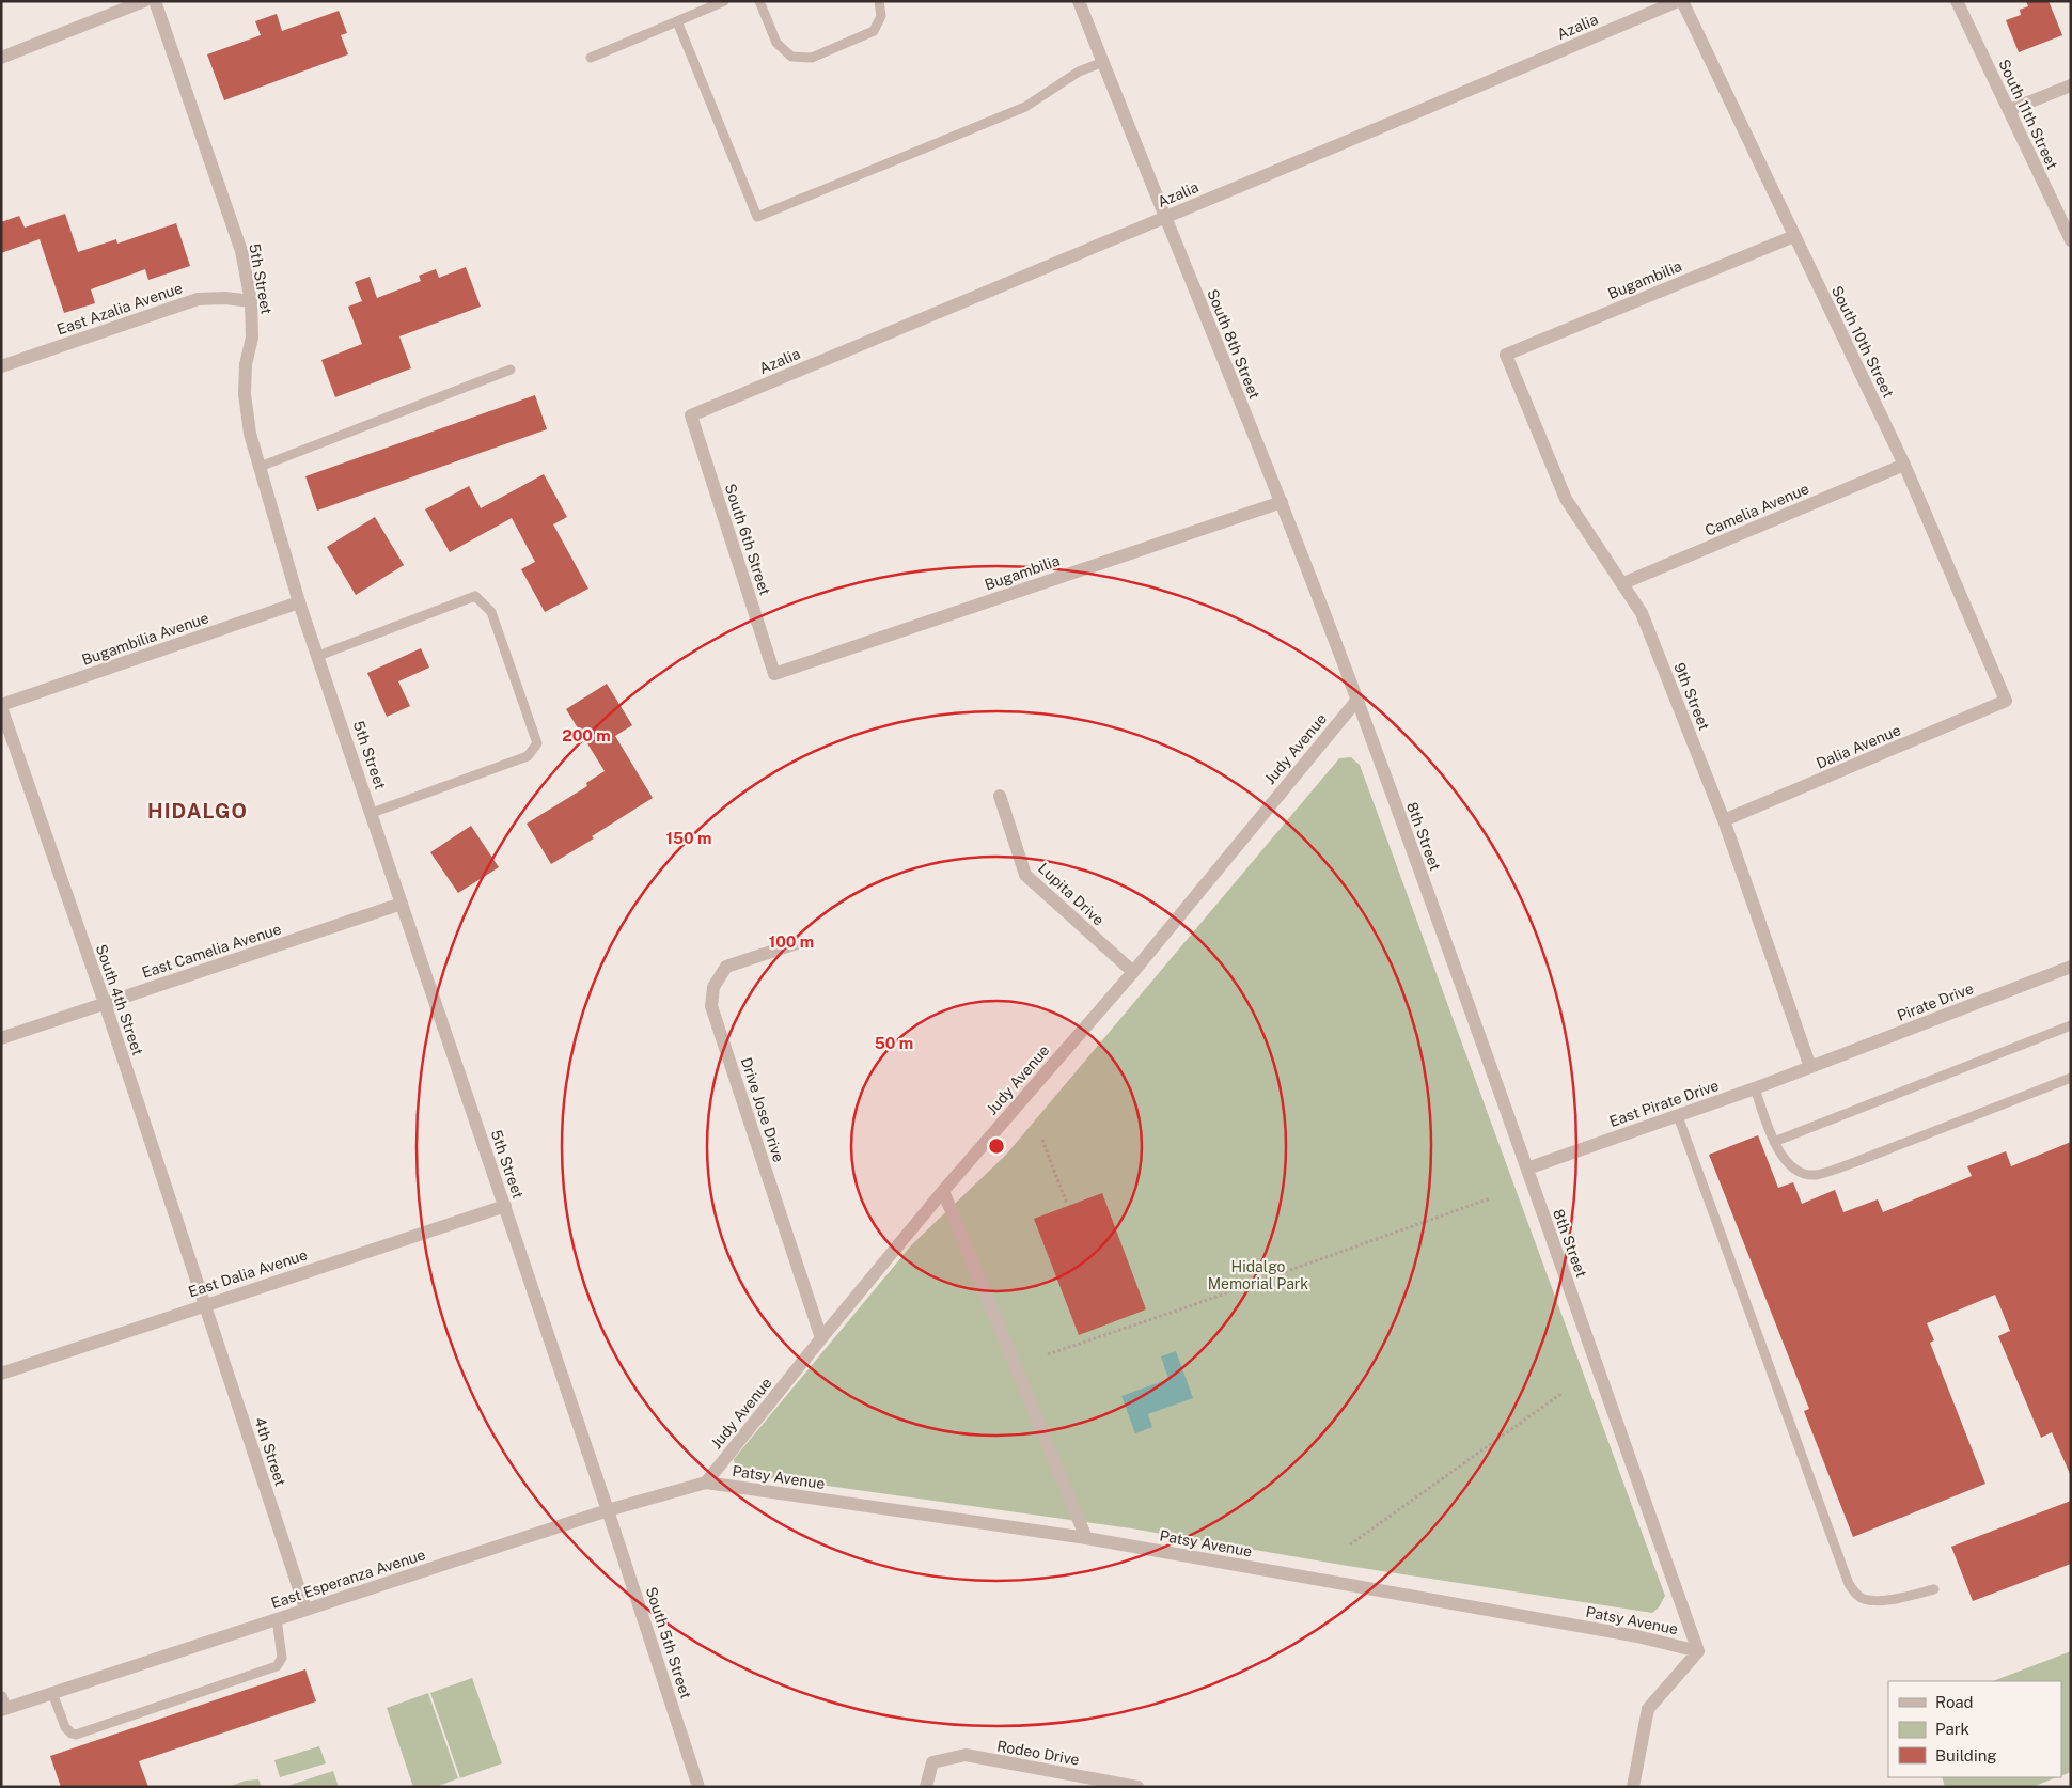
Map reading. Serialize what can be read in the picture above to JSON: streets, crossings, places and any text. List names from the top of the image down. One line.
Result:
{"streets":{"street":["Azalia","South 11th Street","5th Street","Bugambilia","East Azalia Avenue","South 10th Street","South 8th Street","Camelia Avenue","South 6th Street","Bugambilia Avenue","9th Street","Dalia Avenue","Judy Avenue","8th Street","Lupita Drive","East Camelia Avenue","South 4th Street","Pirate Drive","East Pirate Drive","Drive Jose Drive","East Dalia Avenue","4th Street","Patsy Avenue","East Esperanza Avenue","South 5th Street","Rodeo Drive"]},"crossings":[["Azalia","South 10th Street"],["Azalia","South 8th Street"],["Azalia","South 6th Street"],["5th Street","East Azalia Avenue"],["5th Street","Bugambilia Avenue"],["5th Street","East Camelia Avenue"],["5th Street","East Dalia Avenue"],["5th Street","East Esperanza Avenue"],["5th Street","South 5th Street"],["Bugambilia","South 10th Street"],["Bugambilia","South 8th Street"],["Bugambilia","South 6th Street"],["Bugambilia","9th Street"],["South 10th Street","Camelia Avenue"],["South 10th Street","Dalia Avenue"],["South 8th Street","Judy Avenue"],["South 8th Street","8th Street"],["Camelia Avenue","9th Street"],["Bugambilia Avenue","South 4th Street"],["9th Street","Dalia Avenue"],["9th Street","Pirate Drive"],["9th Street","East Pirate Drive"],["Judy Avenue","8th Street"],["Judy Avenue","Lupita Drive"],["Judy Avenue","Drive Jose Drive"],["Judy Avenue","Patsy Avenue"],["Judy Avenue","East Esperanza Avenue"],["8th Street","East Pirate Drive"],["8th Street","Patsy Avenue"],["East Camelia Avenue","South 4th Street"],["South 4th Street","East Dalia Avenue"],["South 4th Street","4th Street"],["Pirate Drive","East Pirate Drive"],["East Dalia Avenue","4th Street"],["4th Street","East Esperanza Avenue"],["Patsy Avenue","East Esperanza Avenue"],["East Esperanza Avenue","South 5th Street"]],"districts":["HIDALGO"],"parks":["Hidalgo Memorial Park"],"legend":["Road","Park","Building"],"rings":["200 m","150 m","100 m","50 m"]}
